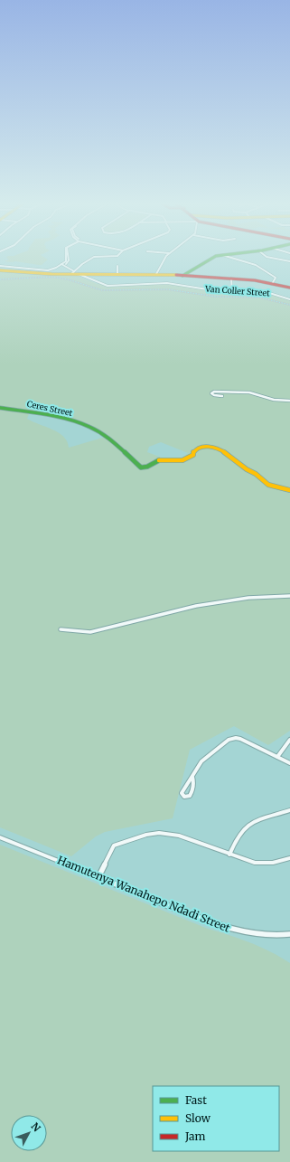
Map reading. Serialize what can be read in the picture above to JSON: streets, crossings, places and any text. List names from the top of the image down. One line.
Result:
{"streets":{"main road":["Ceres Street"],"street":["Van Coller Street","Hamutenya Wanahepo Ndadi Street"]},"legend":["Fast","Slow","Jam"],"north":"top right"}
